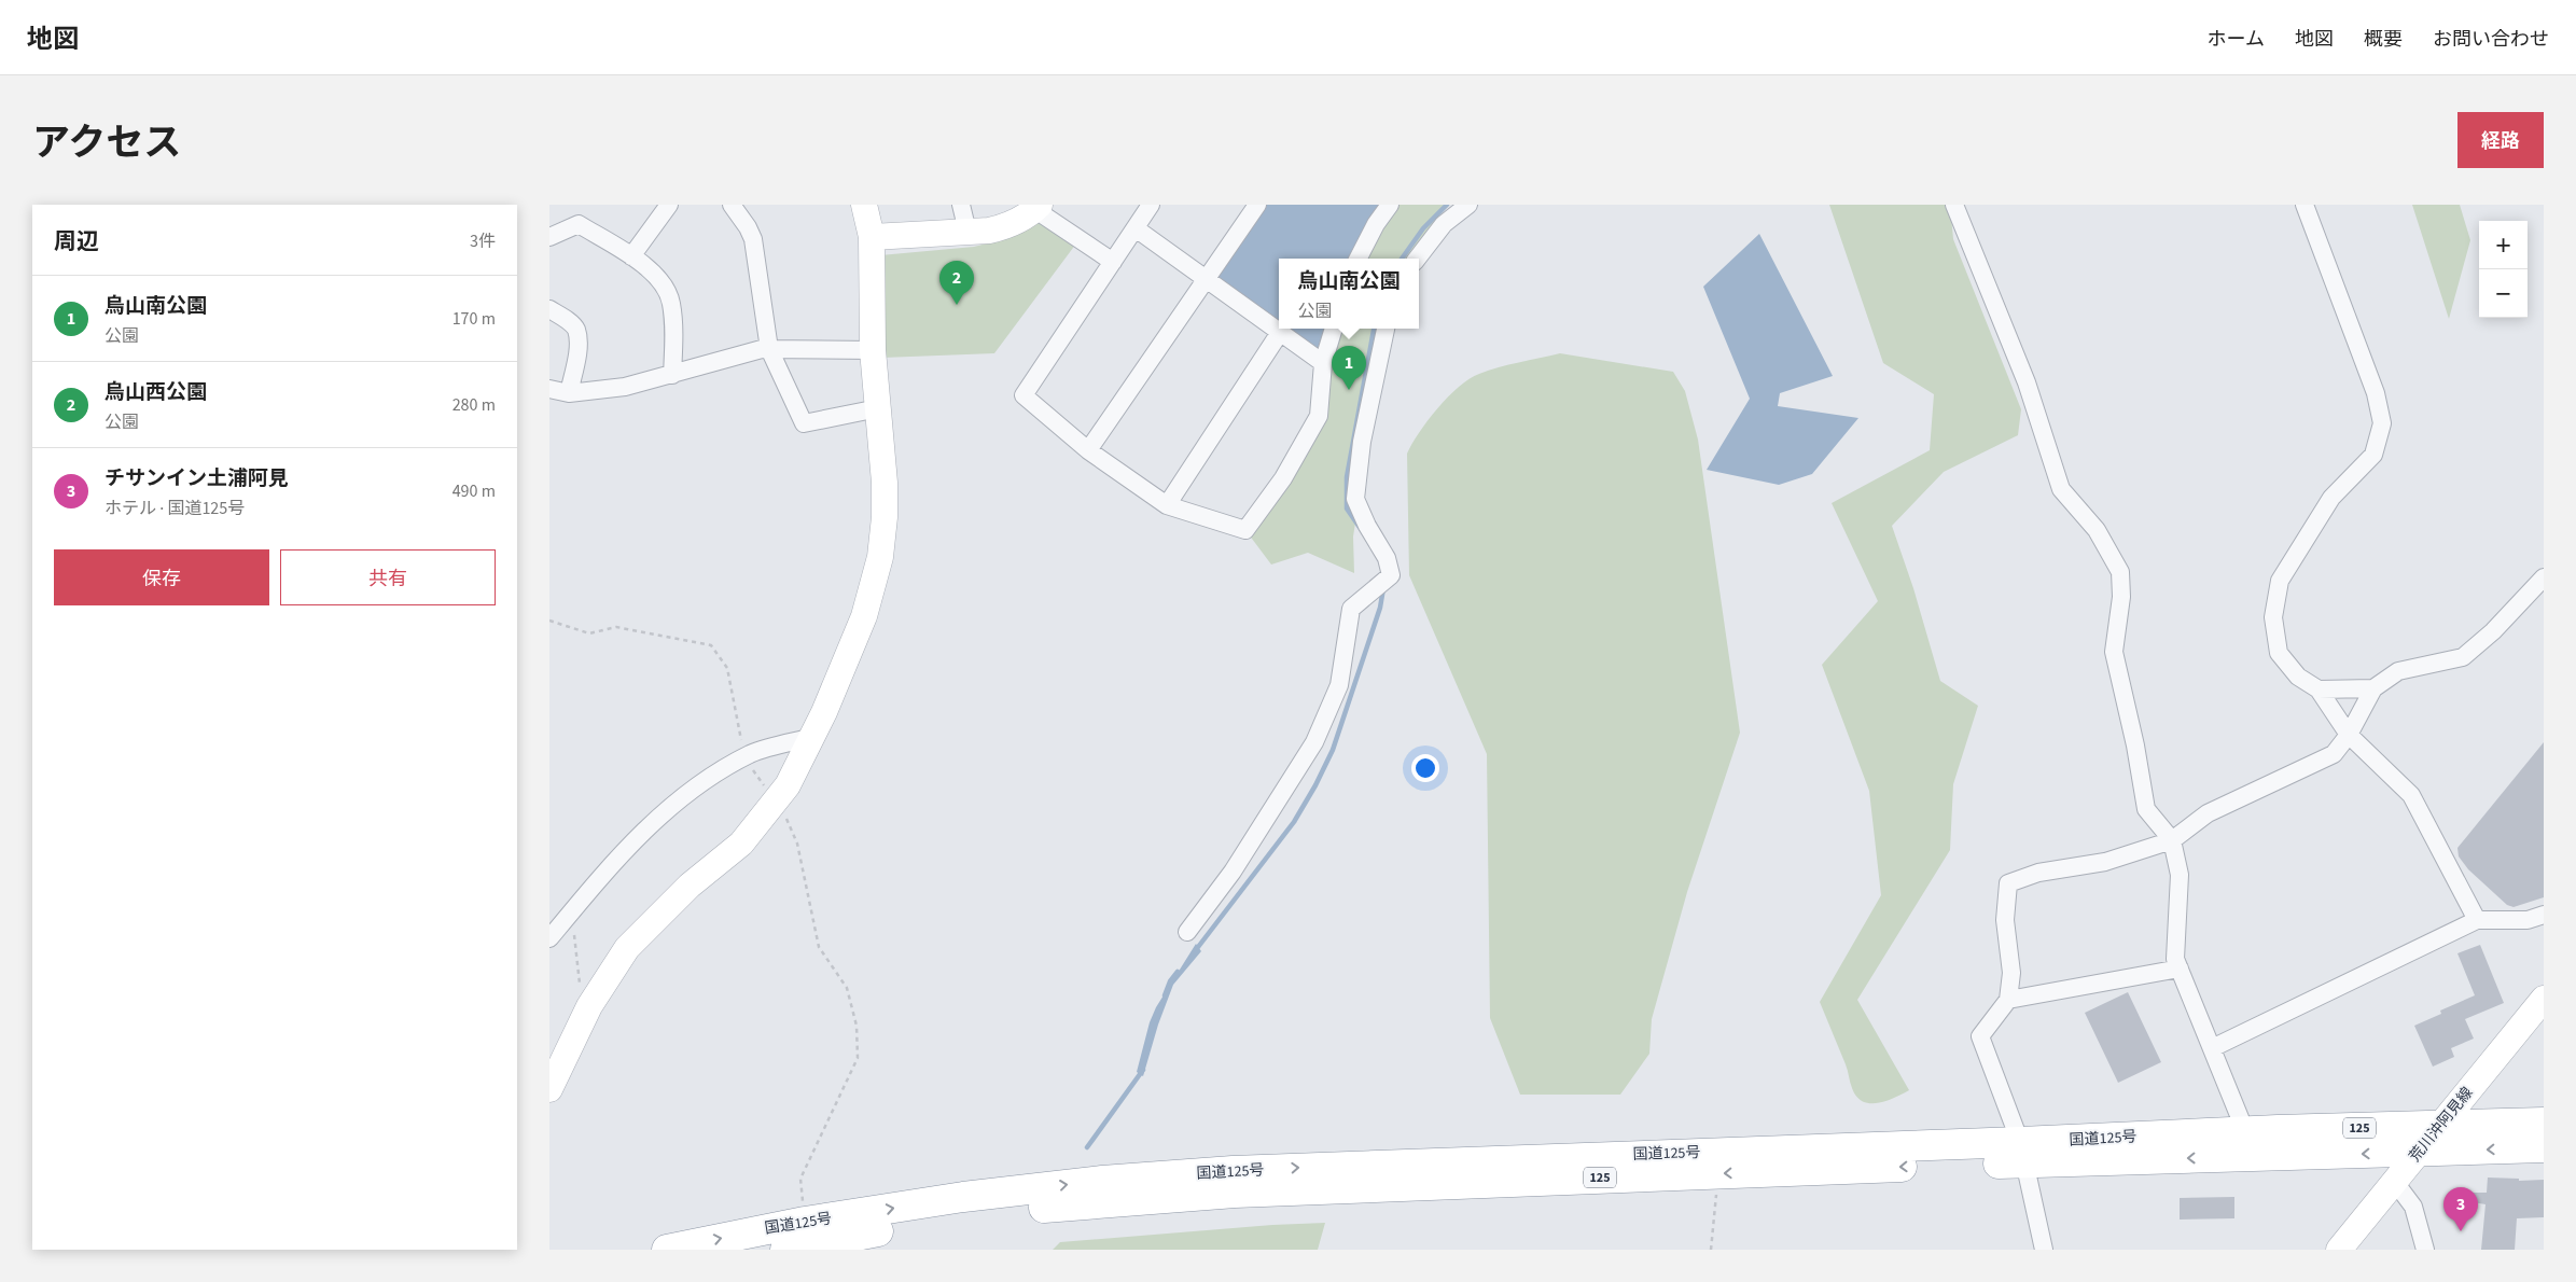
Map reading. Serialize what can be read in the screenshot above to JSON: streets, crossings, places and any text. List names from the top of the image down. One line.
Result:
{"streets":{"highway":["125","国道125号"],"street":["荒川沖阿見線"]},"crossings":[["荒川沖阿見線","国道125号"]],"page":{"header":"地図","nav":["ホーム","地図","概要","お問い合わせ"],"title":"アクセス","buttons":["経路",["保存","共有"]],"heading":["周辺","3件"],"map_buttons":["+","−"],"popup":["烏山南公園","公園"],"pins":["2","1","3"],"list":[{"mark":"1","name":"烏山南公園","note":"公園","value":"170 m"},{"mark":"2","name":"烏山西公園","note":"公園","value":"280 m"},{"mark":"3","name":"チサンイン土浦阿見","note":"ホテル · 国道125号","value":"490 m"}]}}
